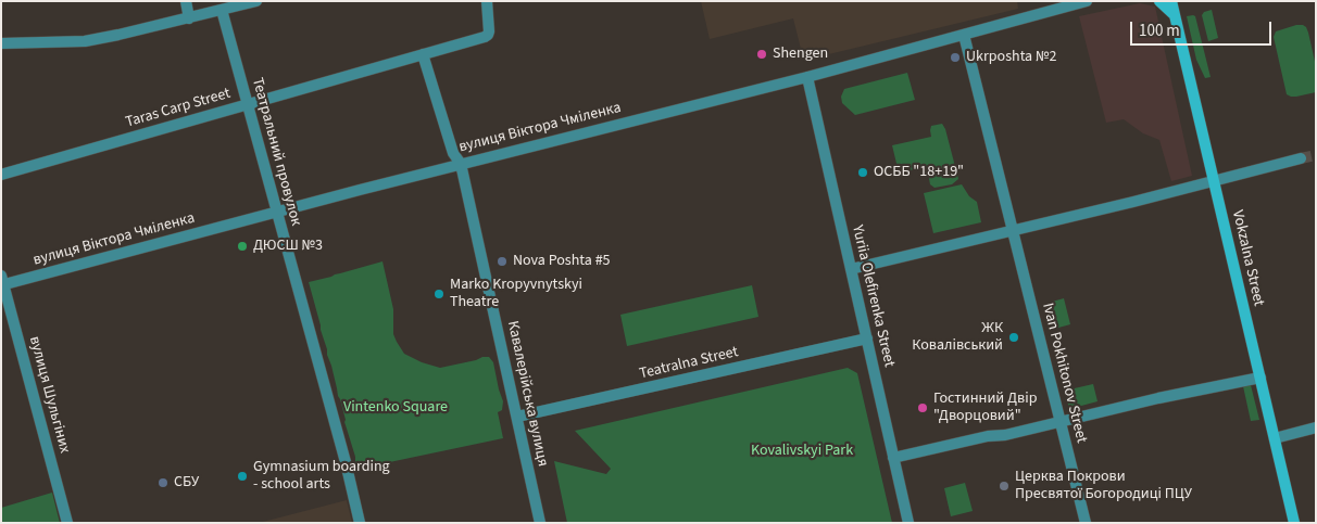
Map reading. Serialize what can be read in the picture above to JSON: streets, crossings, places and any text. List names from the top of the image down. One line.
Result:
{"streets":{"main road":["Vokzalna Street"],"street":["Taras Carp Street","вулиця Віктора Чміленка","Театральний провулок","Yuriia Olefirenka Street","Teatralna Street","Ivan Pokhitonov Street","Кавалерійська вулиця","вулиця Шульгіних"]},"crossings":[["Taras Carp Street","Театральний провулок"],["Taras Carp Street","Кавалерійська вулиця"],["вулиця Віктора Чміленка","Театральний провулок"],["вулиця Віктора Чміленка","Yuriia Olefirenka Street"],["вулиця Віктора Чміленка","Ivan Pokhitonov Street"],["вулиця Віктора Чміленка","Кавалерійська вулиця"],["вулиця Віктора Чміленка","вулиця Шульгіних"],["Yuriia Olefirenka Street","Teatralna Street"],["Teatralna Street","Кавалерійська вулиця"]],"parks":["Vintenko Square","Kovalivskyi Park"],"places":["Shengen","Ukrposhta №2","ОСББ \"18+19\"","ДЮСШ №3","Nova Poshta #5","Marko Kropyvnytskyi Theatre","ЖК Ковалівський","Гостинний Двір \"Дворцовий\"","Gymnasium boarding - school arts","СБУ","Церква Покрови Пресвятої Богородиці ПЦУ"],"scale_bar":"100 m"}
